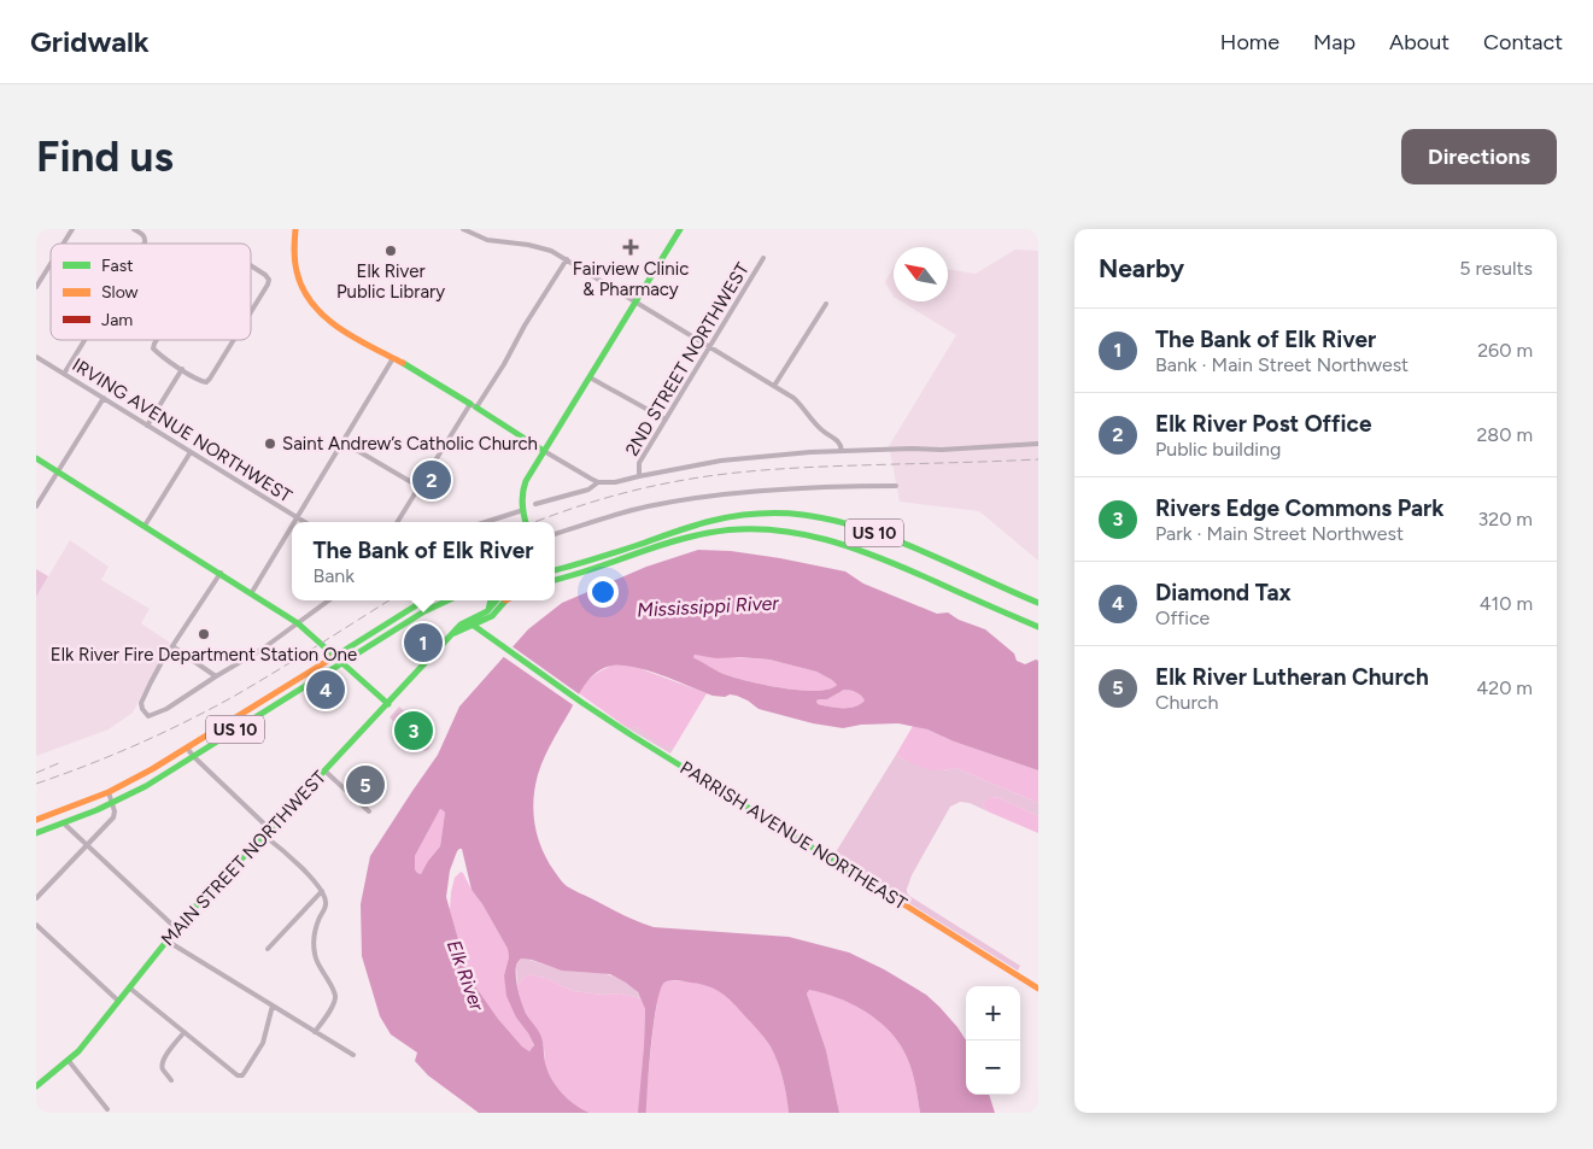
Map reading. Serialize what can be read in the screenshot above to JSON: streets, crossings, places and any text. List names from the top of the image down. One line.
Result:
{"streets":{"main road":["US 10","PARRISH AVENUE NORTHEAST","MAIN STREET NORTHWEST"],"street":["2ND STREET NORTHWEST","IRVING AVENUE NORTHWEST"]},"crossings":[["PARRISH AVENUE NORTHEAST","MAIN STREET NORTHWEST"]],"water":["Mississippi River","Elk River"],"places":{"health":["Fairview Clinic & Pharmacy"],"other":["Elk River Public Library","Saint Andrew’s Catholic Church","Elk River Fire Department Station One"]},"legend":["Fast","Slow","Jam"],"north":"top left","page":{"header":"Gridwalk","nav":["Home","Map","About","Contact"],"buttons":"Directions","title":"Find us","heading":["Nearby","5 results"],"list":[{"mark":"1","name":"The Bank of Elk River","note":"Bank · Main Street Northwest","value":"260 m"},{"mark":"2","name":"Elk River Post Office","note":"Public building","value":"280 m"},{"mark":"3","name":"Rivers Edge Commons Park","note":"Park · Main Street Northwest","value":"320 m"},{"mark":"4","name":"Diamond Tax","note":"Office","value":"410 m"},{"mark":"5","name":"Elk River Lutheran Church","note":"Church","value":"420 m"}],"pins":["2","1","4","3","5"],"popup":["The Bank of Elk River","Bank"],"map_buttons":["+","−"]}}
